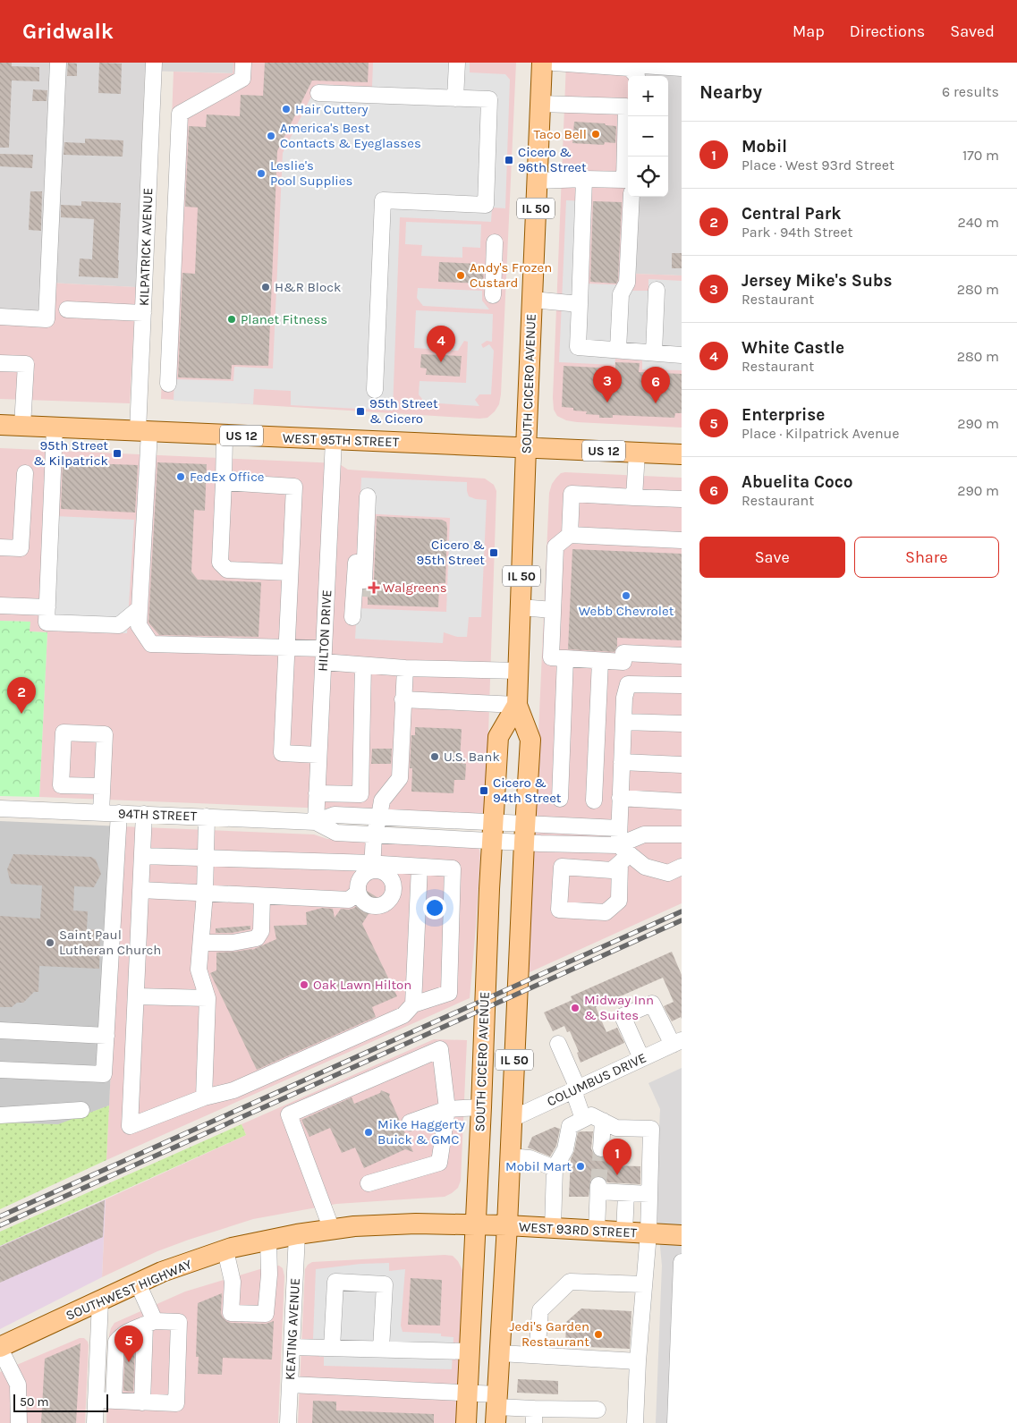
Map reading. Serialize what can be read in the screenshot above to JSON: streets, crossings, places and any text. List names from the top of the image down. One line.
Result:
{"streets":{"main road":["IL 50","SOUTH CICERO AVENUE","US 12","WEST 95TH STREET","WEST 93RD STREET","SOUTHWEST HIGHWAY"],"street":["KILPATRICK AVENUE","HILTON DRIVE","94TH STREET","COLUMBUS DRIVE","KEATING AVENUE"]},"crossings":[["KILPATRICK AVENUE","WEST 95TH STREET"],["SOUTH CICERO AVENUE","WEST 95TH STREET"],["SOUTH CICERO AVENUE","94TH STREET"],["SOUTH CICERO AVENUE","COLUMBUS DRIVE"],["SOUTH CICERO AVENUE","WEST 93RD STREET"],["SOUTH CICERO AVENUE","SOUTHWEST HIGHWAY"],["WEST 95TH STREET","HILTON DRIVE"],["HILTON DRIVE","94TH STREET"],["WEST 93RD STREET","SOUTHWEST HIGHWAY"],["SOUTHWEST HIGHWAY","KEATING AVENUE"]],"places":{"other":["Hair Cuttery","Taco Bell","America's Best Contacts & Eyeglasses","Leslie's Pool Supplies","Andy's Frozen Custard","H&R Block","Planet Fitness","FedEx Office","Webb Chevrolet","U.S. Bank","Saint Paul Lutheran Church","Oak Lawn Hilton","Midway Inn & Suites","Mike Haggerty Buick & GMC","Mobil Mart","Jedi's Garden Restaurant"],"transit":["Cicero & 96th Street","95th Street & Cicero","95th Street & Kilpatrick","Cicero & 95th Street","Cicero & 94th Street"],"health":["Walgreens"]},"scale_bar":"50 m","page":{"header":"Gridwalk","nav":["Map","Directions","Saved"],"heading":["Nearby","6 results"],"map_buttons":["+","−"],"list":[{"mark":"1","name":"Mobil","note":"Place · West 93rd Street","value":"170 m"},{"mark":"2","name":"Central Park","note":"Park · 94th Street","value":"240 m"},{"mark":"3","name":"Jersey Mike's Subs","note":"Restaurant","value":"280 m"},{"mark":"4","name":"White Castle","note":"Restaurant","value":"280 m"},{"mark":"5","name":"Enterprise","note":"Place · Kilpatrick Avenue","value":"290 m"},{"mark":"6","name":"Abuelita Coco","note":"Restaurant","value":"290 m"}],"pins":["4","3","6","2","1","5"],"buttons":["Save","Share"],"scale":"50 m"}}
